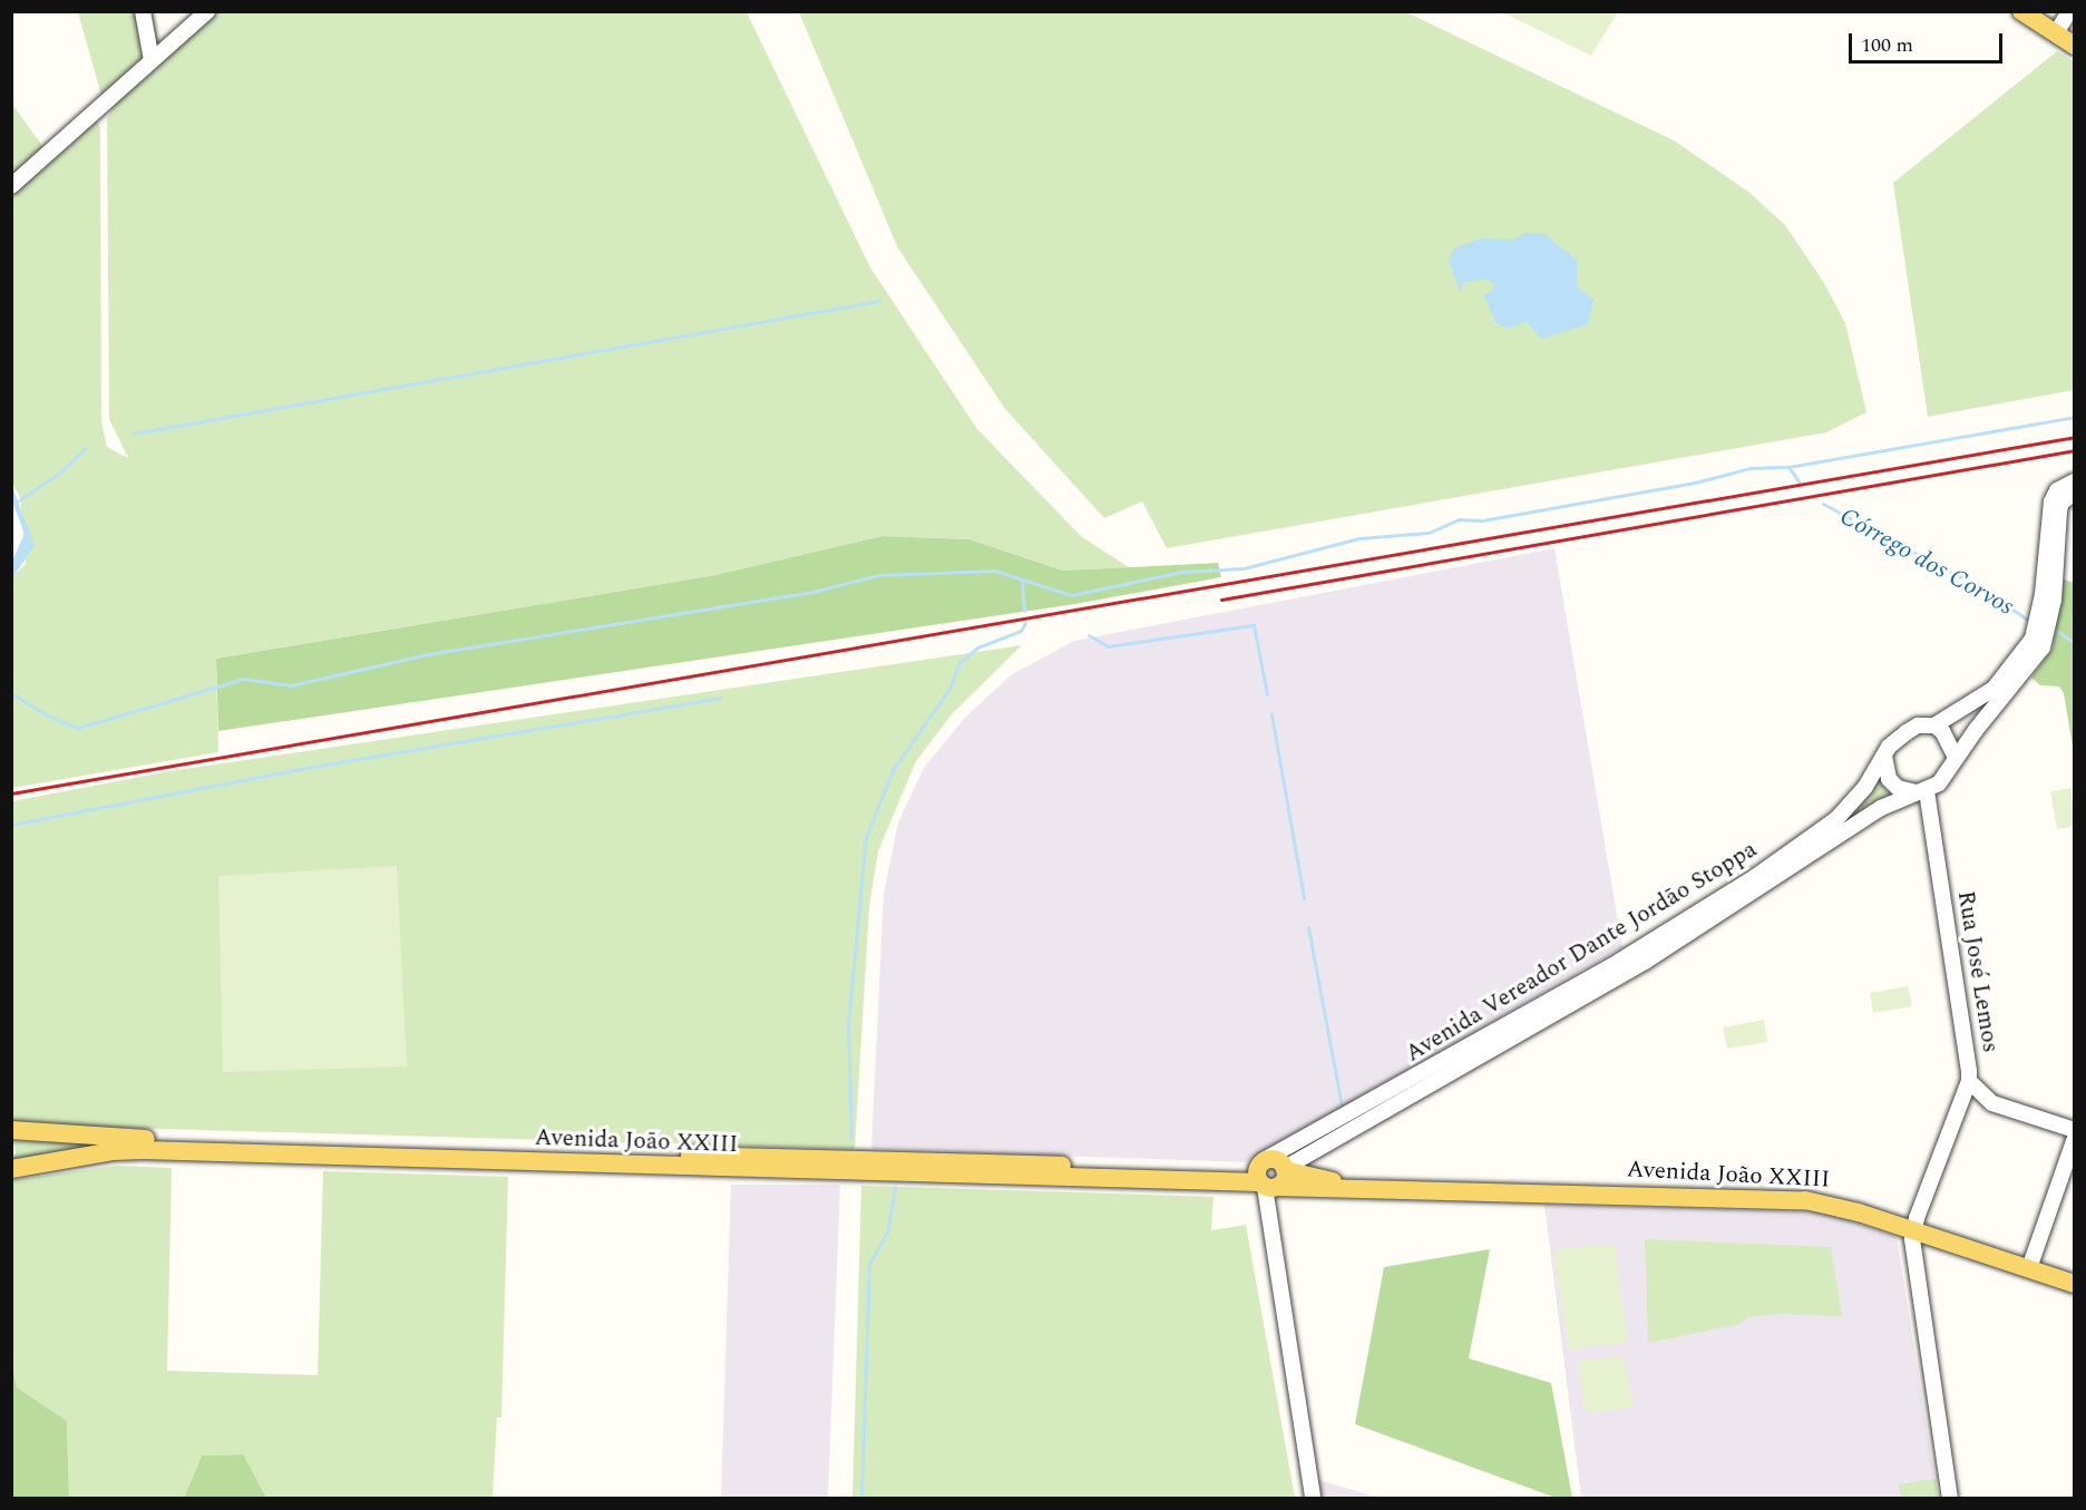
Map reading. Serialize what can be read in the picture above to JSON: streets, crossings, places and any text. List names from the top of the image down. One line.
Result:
{"streets":{"main road":["Avenida João XXIII"],"street":["Avenida Vereador Dante Jordão Stoppa","Rua José Lemos"]},"crossings":[["Avenida Vereador Dante Jordão Stoppa","Rua José Lemos"],["Avenida Vereador Dante Jordão Stoppa","Avenida João XXIII"],["Rua José Lemos","Avenida João XXIII"]],"water":["Córrego dos Corvos"],"scale_bar":"100 m"}
